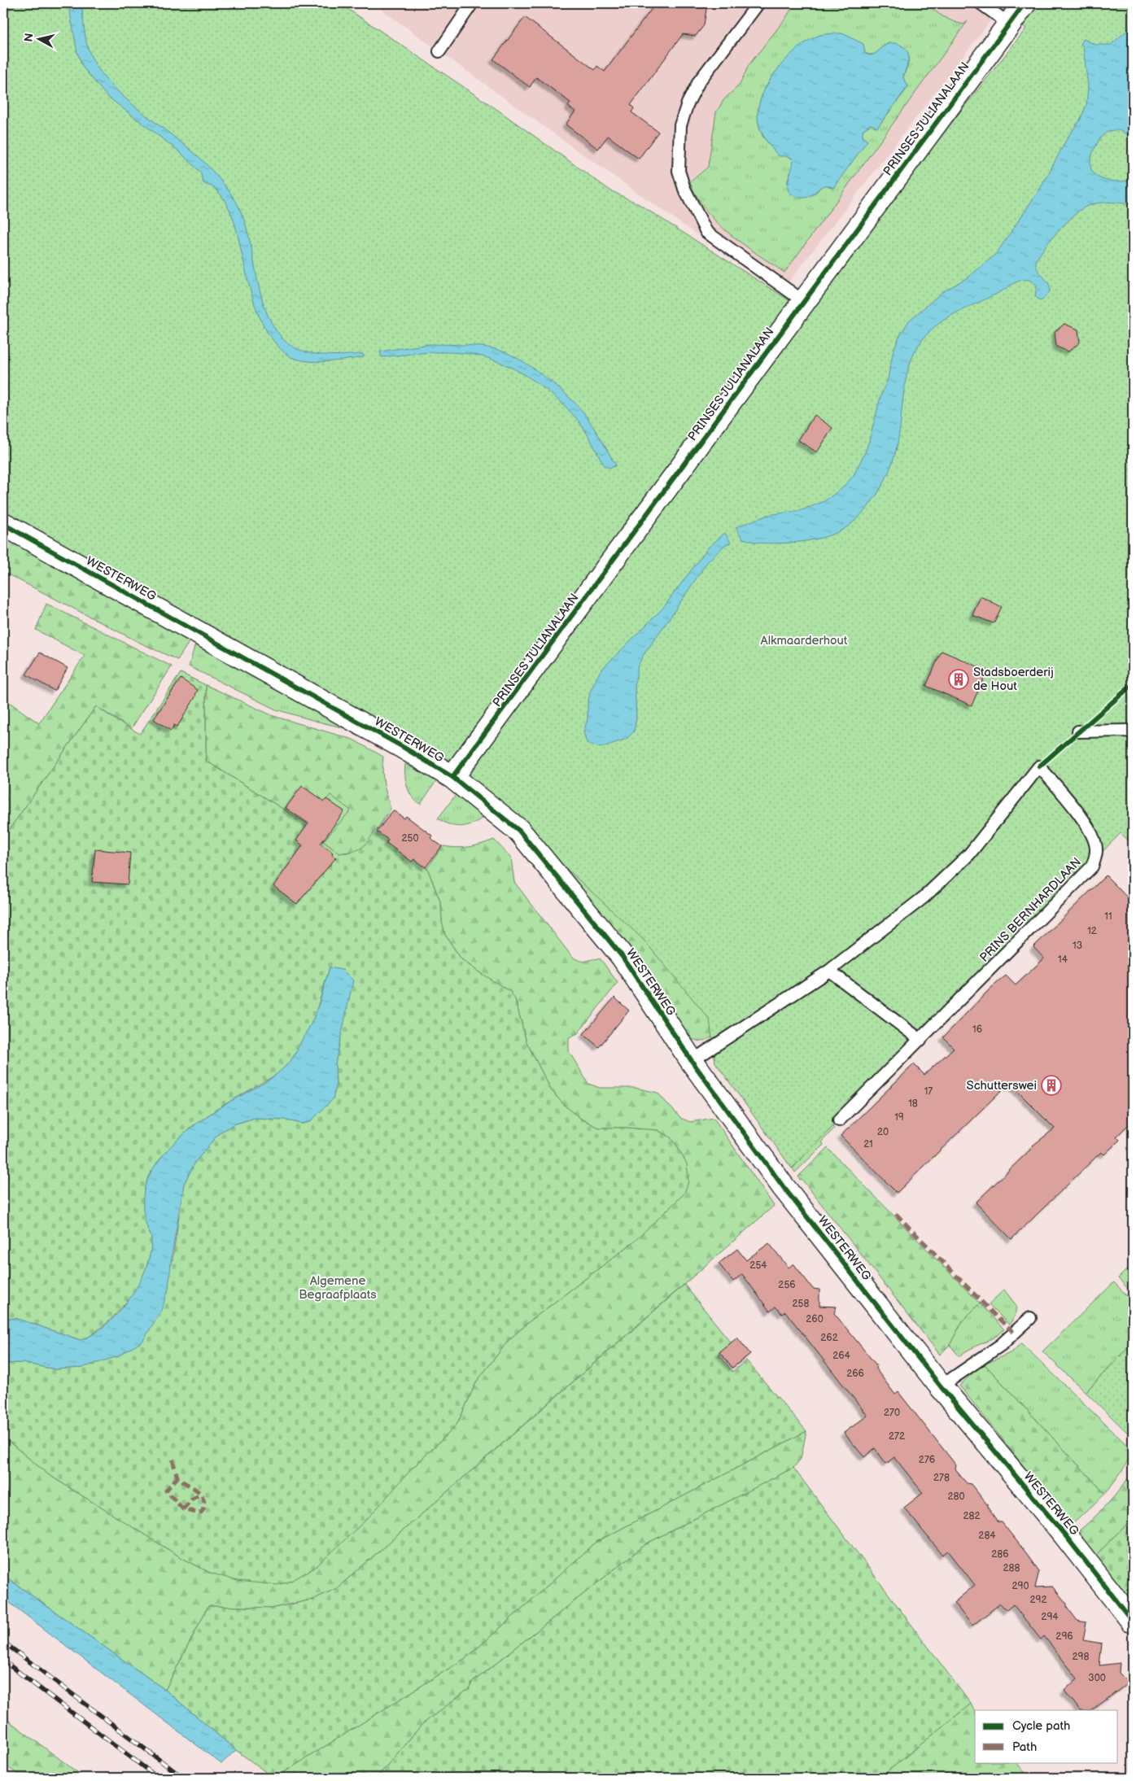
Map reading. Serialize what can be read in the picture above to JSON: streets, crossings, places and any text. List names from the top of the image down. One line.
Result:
{"streets":{"street":["PRINSES JULIANALAAN","WESTERWEG"],"lane":["PRINS BERNHARDLAAN"]},"crossings":[["PRINSES JULIANALAAN","WESTERWEG"],["WESTERWEG","PRINS BERNHARDLAAN"]],"parks":["Alkmaarderhout","Algemene Begraafplaats"],"places":{"building":["Stadsboerderij de Hout","Schutterswei"]},"house_numbers":["250","11","12","13","14","16","17","18","19","20","21","254","256","258","260","262","264","266","270","272","276","278","280","282","284","286","288","290","292","294","296","298","300"],"legend":["Cycle path","Path"],"north":"left"}
